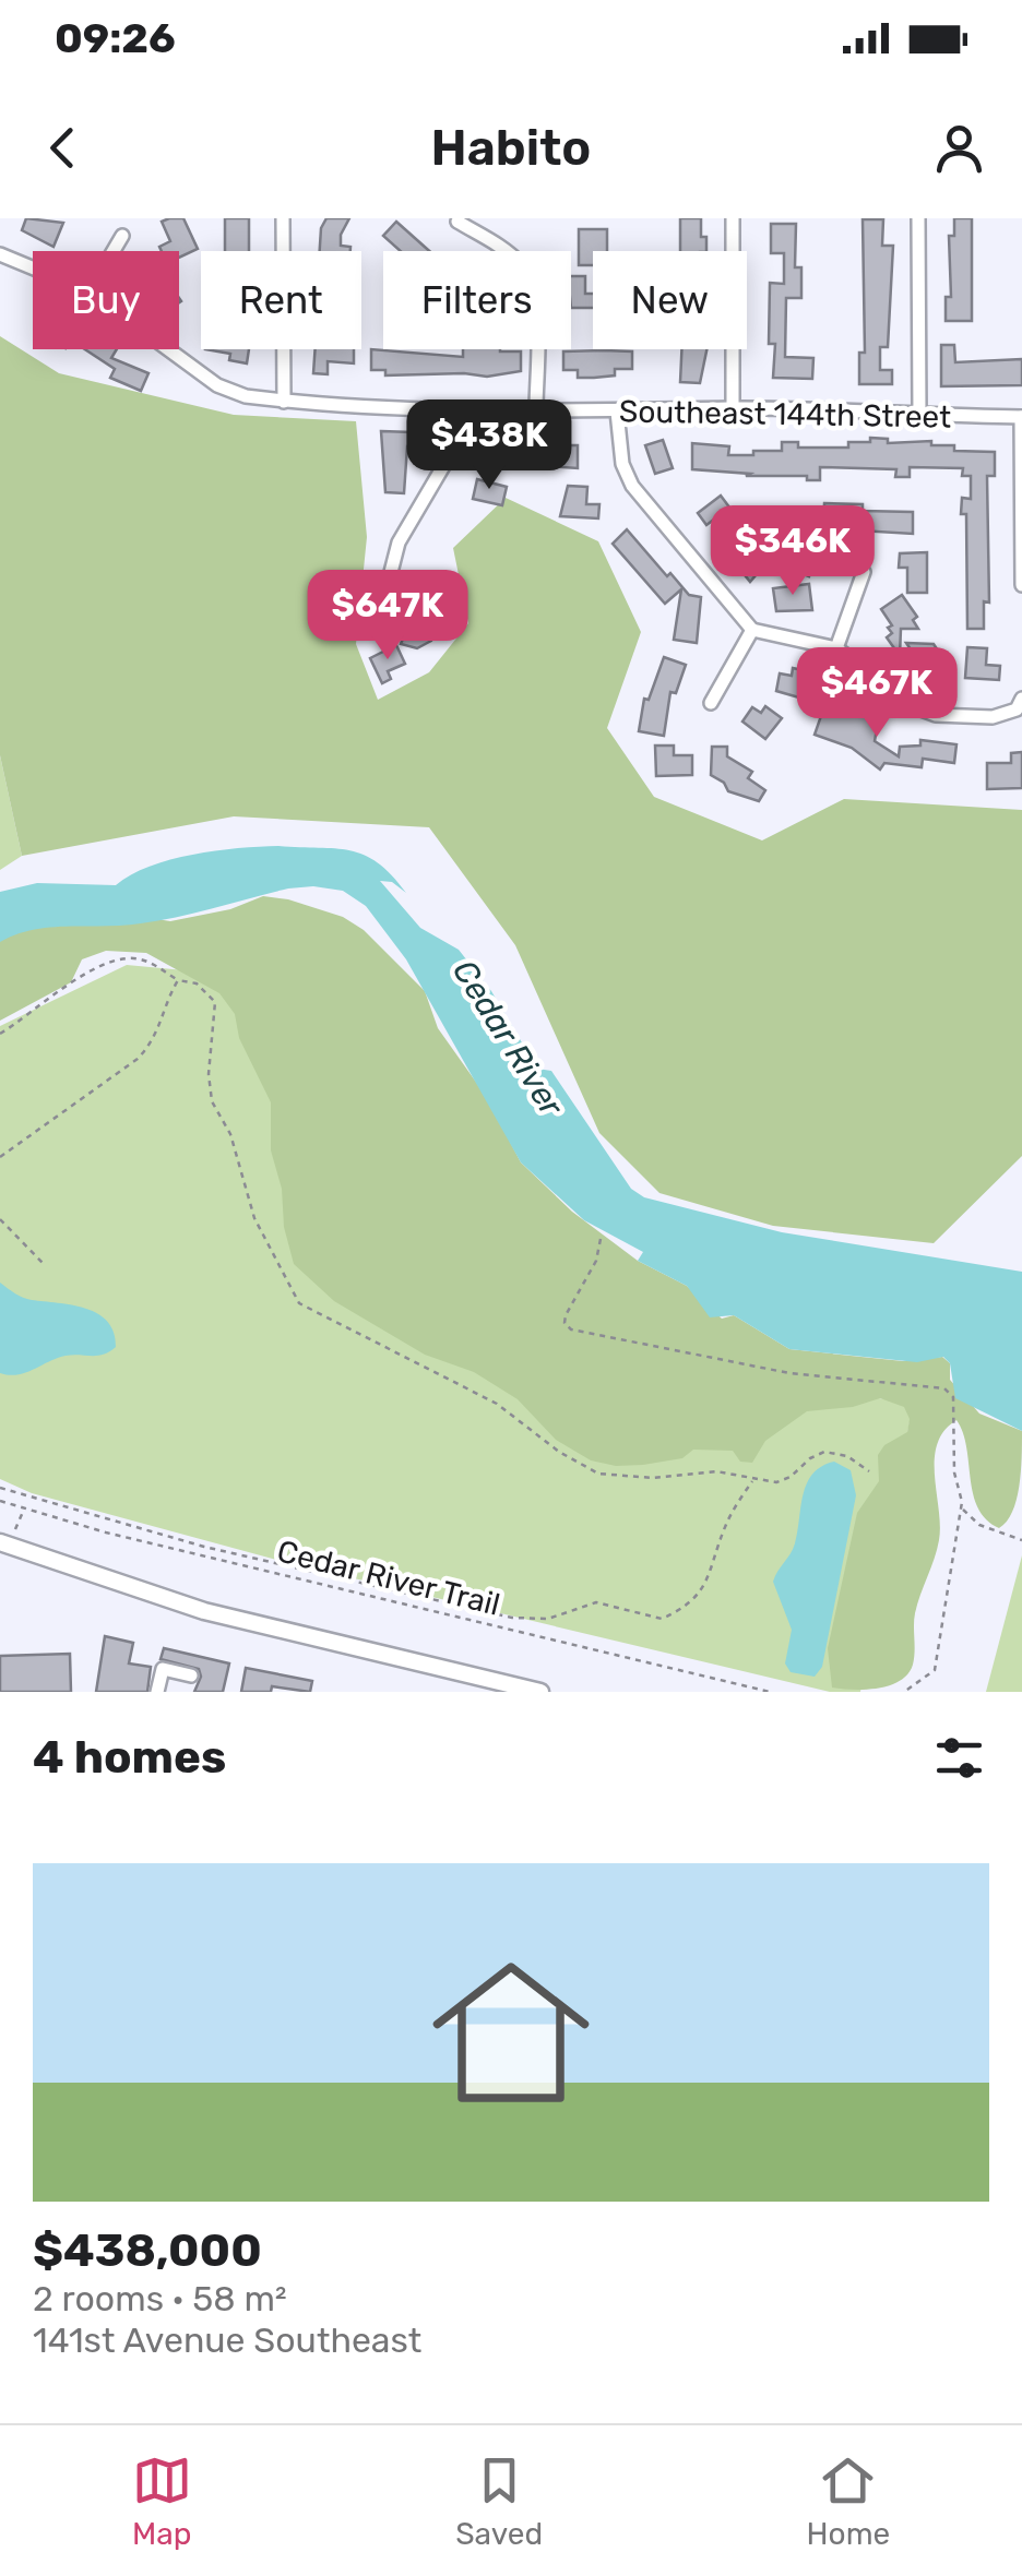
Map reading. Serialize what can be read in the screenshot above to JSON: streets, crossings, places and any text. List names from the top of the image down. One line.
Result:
{"streets":{"street":["Southeast 144th Street"],"path":["Cedar River Trail"]},"water":["Cedar River"],"page":{"status":"09:26","header":"Habito","chip":["Buy","Rent","Filters","New"],"price":["$438K","$346K","$647K","$467K"],"heading":"4 homes","list":[{"name":"$438,000","note":"2 rooms · 58 m² · 141st Avenue Southeast"}],"tabs":["Map","Saved","Home"]}}
